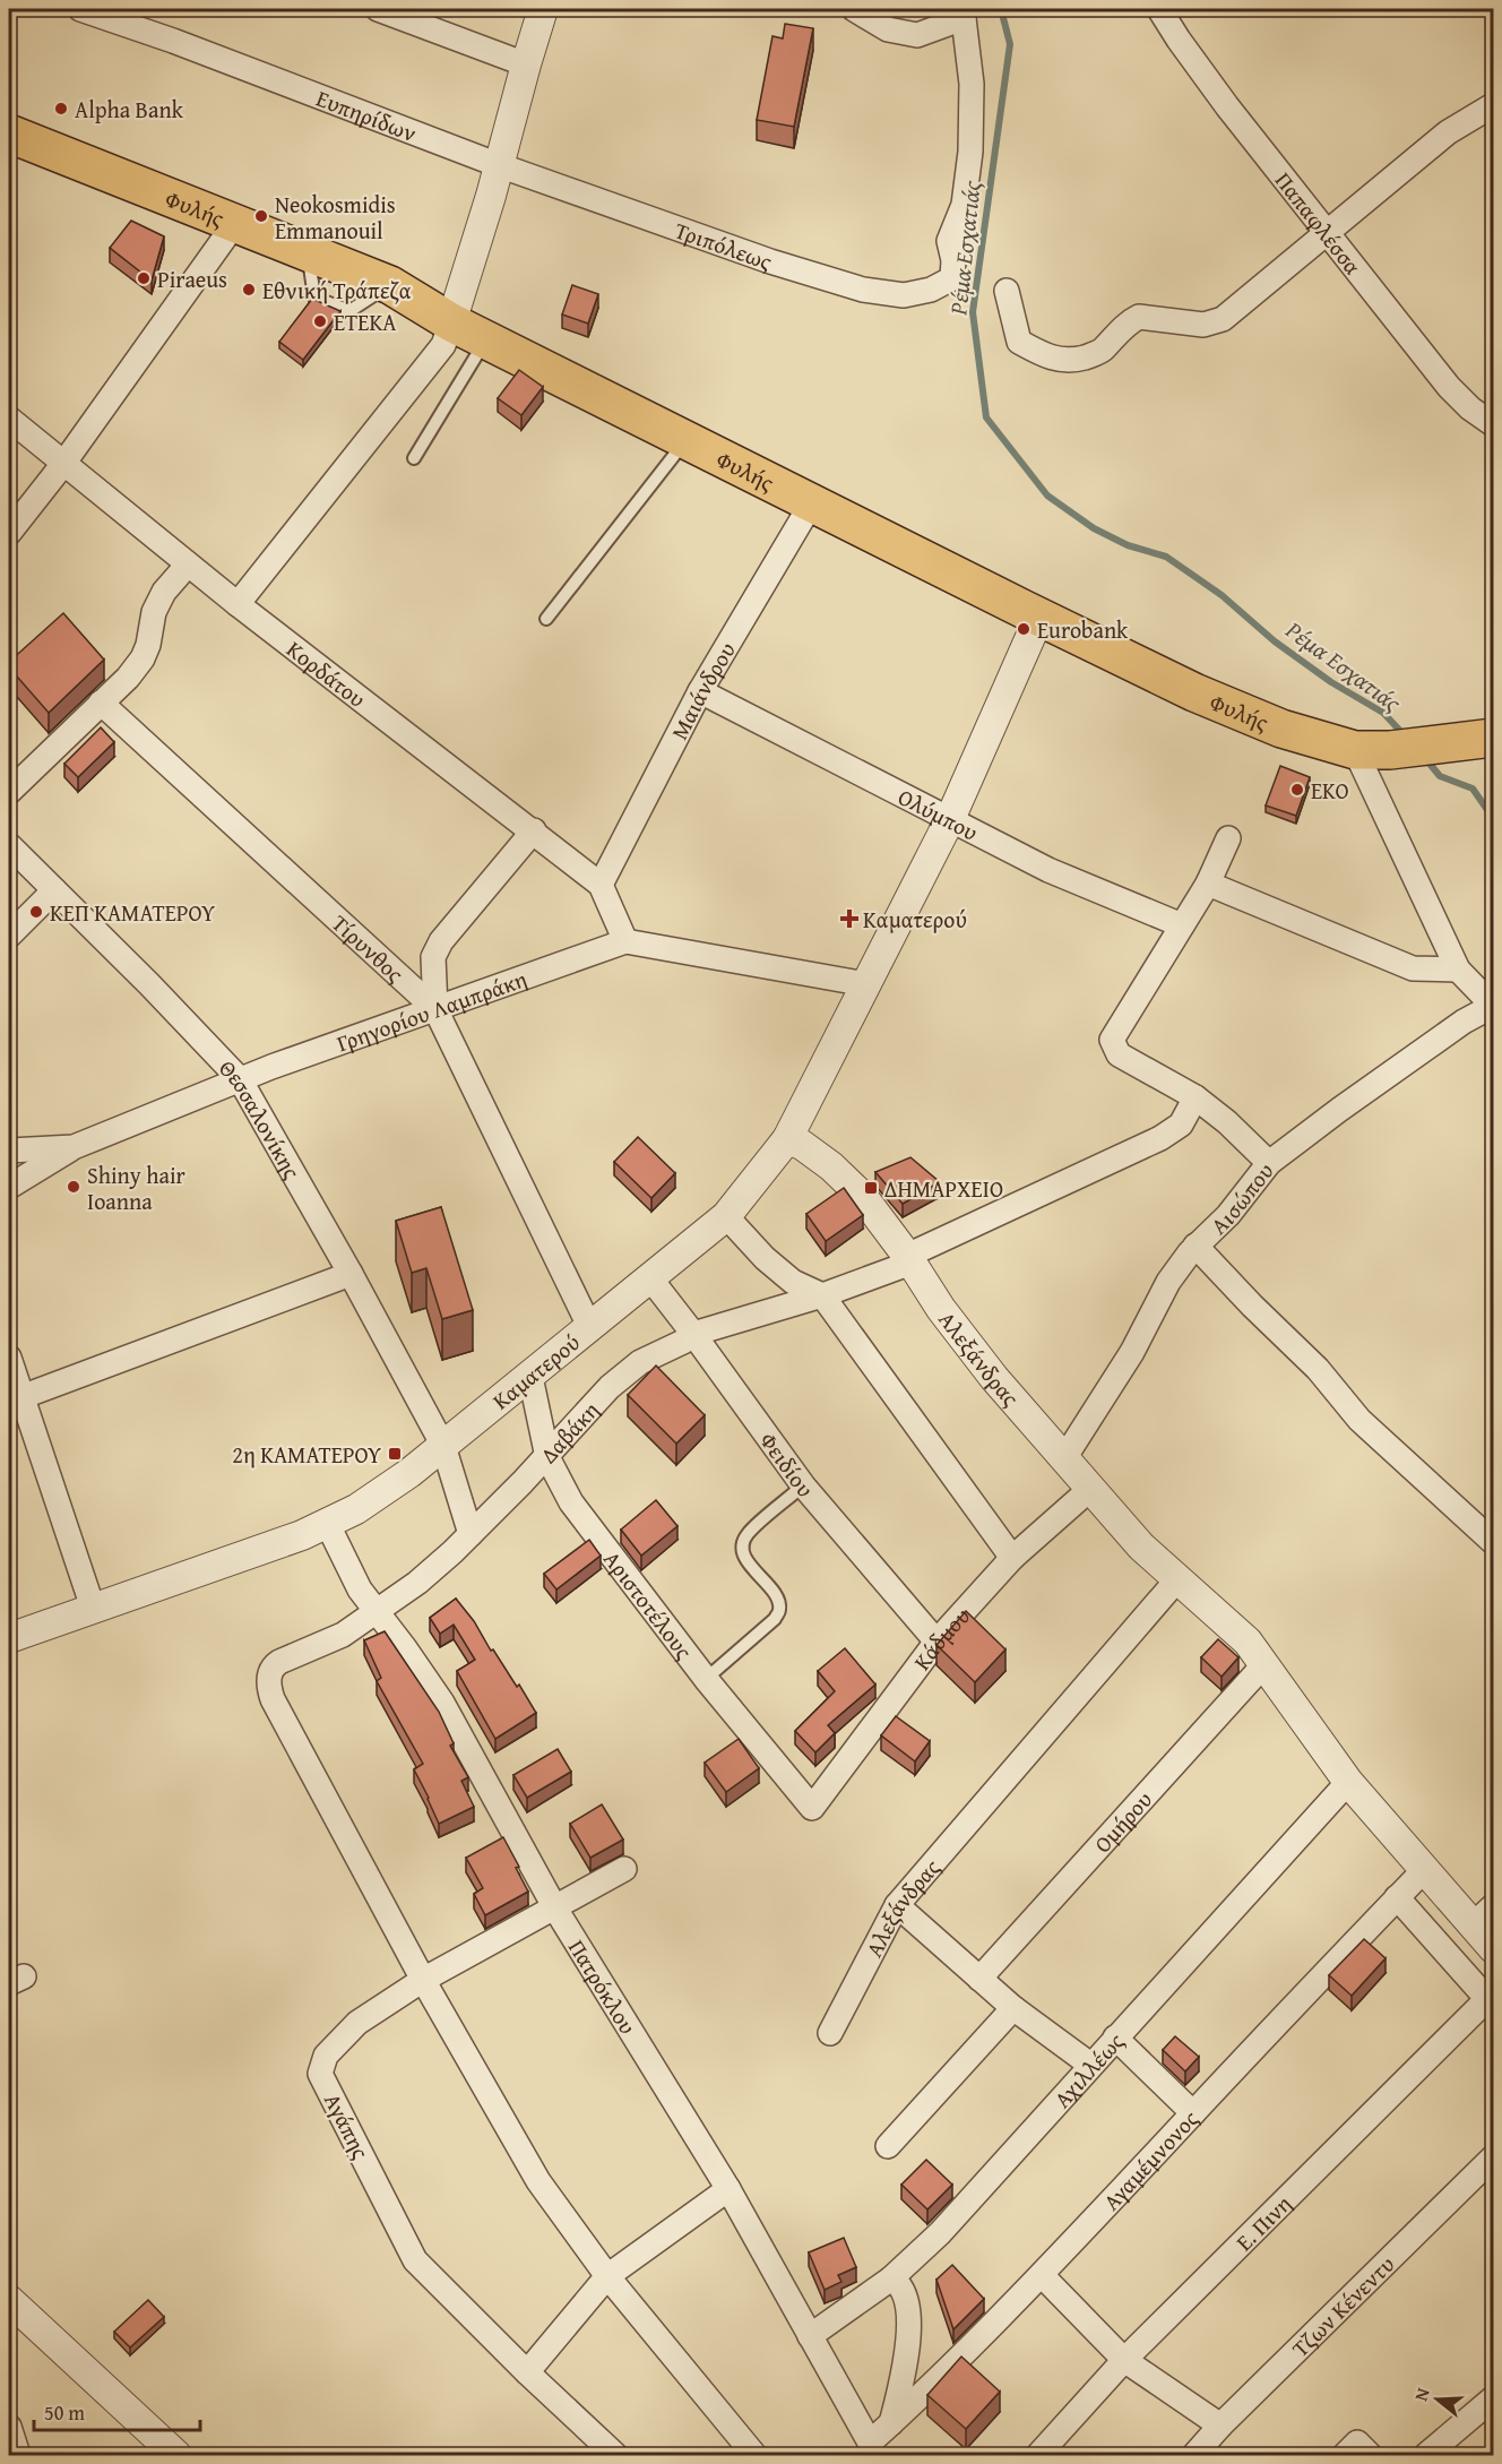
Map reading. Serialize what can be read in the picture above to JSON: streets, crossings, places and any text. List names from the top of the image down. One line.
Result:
{"streets":{"main road":["Φυλής"],"street":["Ευπηρίδων","Παπαφλέσσα","Τριπόλεως","Κορδάτου","Μαιάνδρου","Ολύμπου","Τίρυνθος","Γρηγορίου Λαμπράκη","Θεσσαλονίκης","Αισώπου","Αλεξάνδρας","Καματερού","Δαβάκη","Φειδίου","Αριστοτέλους","Κάδμου","Ομήρου","Πατρόκλου","Αχιλλέως","Αγάπης","Αγαμέμνονος","Ε. Πινη","Τζων Κένεντυ"]},"crossings":[["Ευπηρίδων","Τριπόλεως"],["Φυλής","Μαιάνδρου"],["Φυλής","Καματερού"],["Κορδάτου","Μαιάνδρου"],["Κορδάτου","Γρηγορίου Λαμπράκη"],["Μαιάνδρου","Ολύμπου"],["Ολύμπου","Καματερού"],["Τίρυνθος","Γρηγορίου Λαμπράκη"],["Τίρυνθος","Καματερού"],["Γρηγορίου Λαμπράκη","Θεσσαλονίκης"],["Γρηγορίου Λαμπράκη","Καματερού"],["Θεσσαλονίκης","Καματερού"],["Θεσσαλονίκης","Δαβάκη"],["Αισώπου","Αλεξάνδρας"],["Αλεξάνδρας","Καματερού"],["Αλεξάνδρας","Δαβάκη"],["Αλεξάνδρας","Κάδμου"],["Αλεξάνδρας","Ομήρου"],["Αλεξάνδρας","Αχιλλέως"],["Αλεξάνδρας","Αγαμέμνονος"],["Καματερού","Φειδίου"],["Καματερού","Αριστοτέλους"],["Καματερού","Πατρόκλου"],["Δαβάκη","Φειδίου"],["Δαβάκη","Αριστοτέλους"],["Δαβάκη","Πατρόκλου"],["Δαβάκη","Αγάπης"],["Φειδίου","Κάδμου"],["Αριστοτέλους","Κάδμου"],["Πατρόκλου","Αχιλλέως"],["Πατρόκλου","Αγάπης"],["Πατρόκλου","Αγαμέμνονος"]],"water":["Ρέμα Εσχατιάς"],"places":{"other":["Alpha Bank","Neokosmidis Emmanouil","Piraeus","Εθνική Τράπεζα","ΕΤΕΚΑ","Eurobank","EKO","ΚΕΠ ΚΑΜΑΤΕΡΟΥ","Shiny hair Ioanna"],"health":["Καματερού"],"transit":["ΔΗΜΑΡΧΕΙΟ","2η ΚΑΜΑΤΕΡΟΥ"]},"scale_bar":"50 m","north":"left"}
